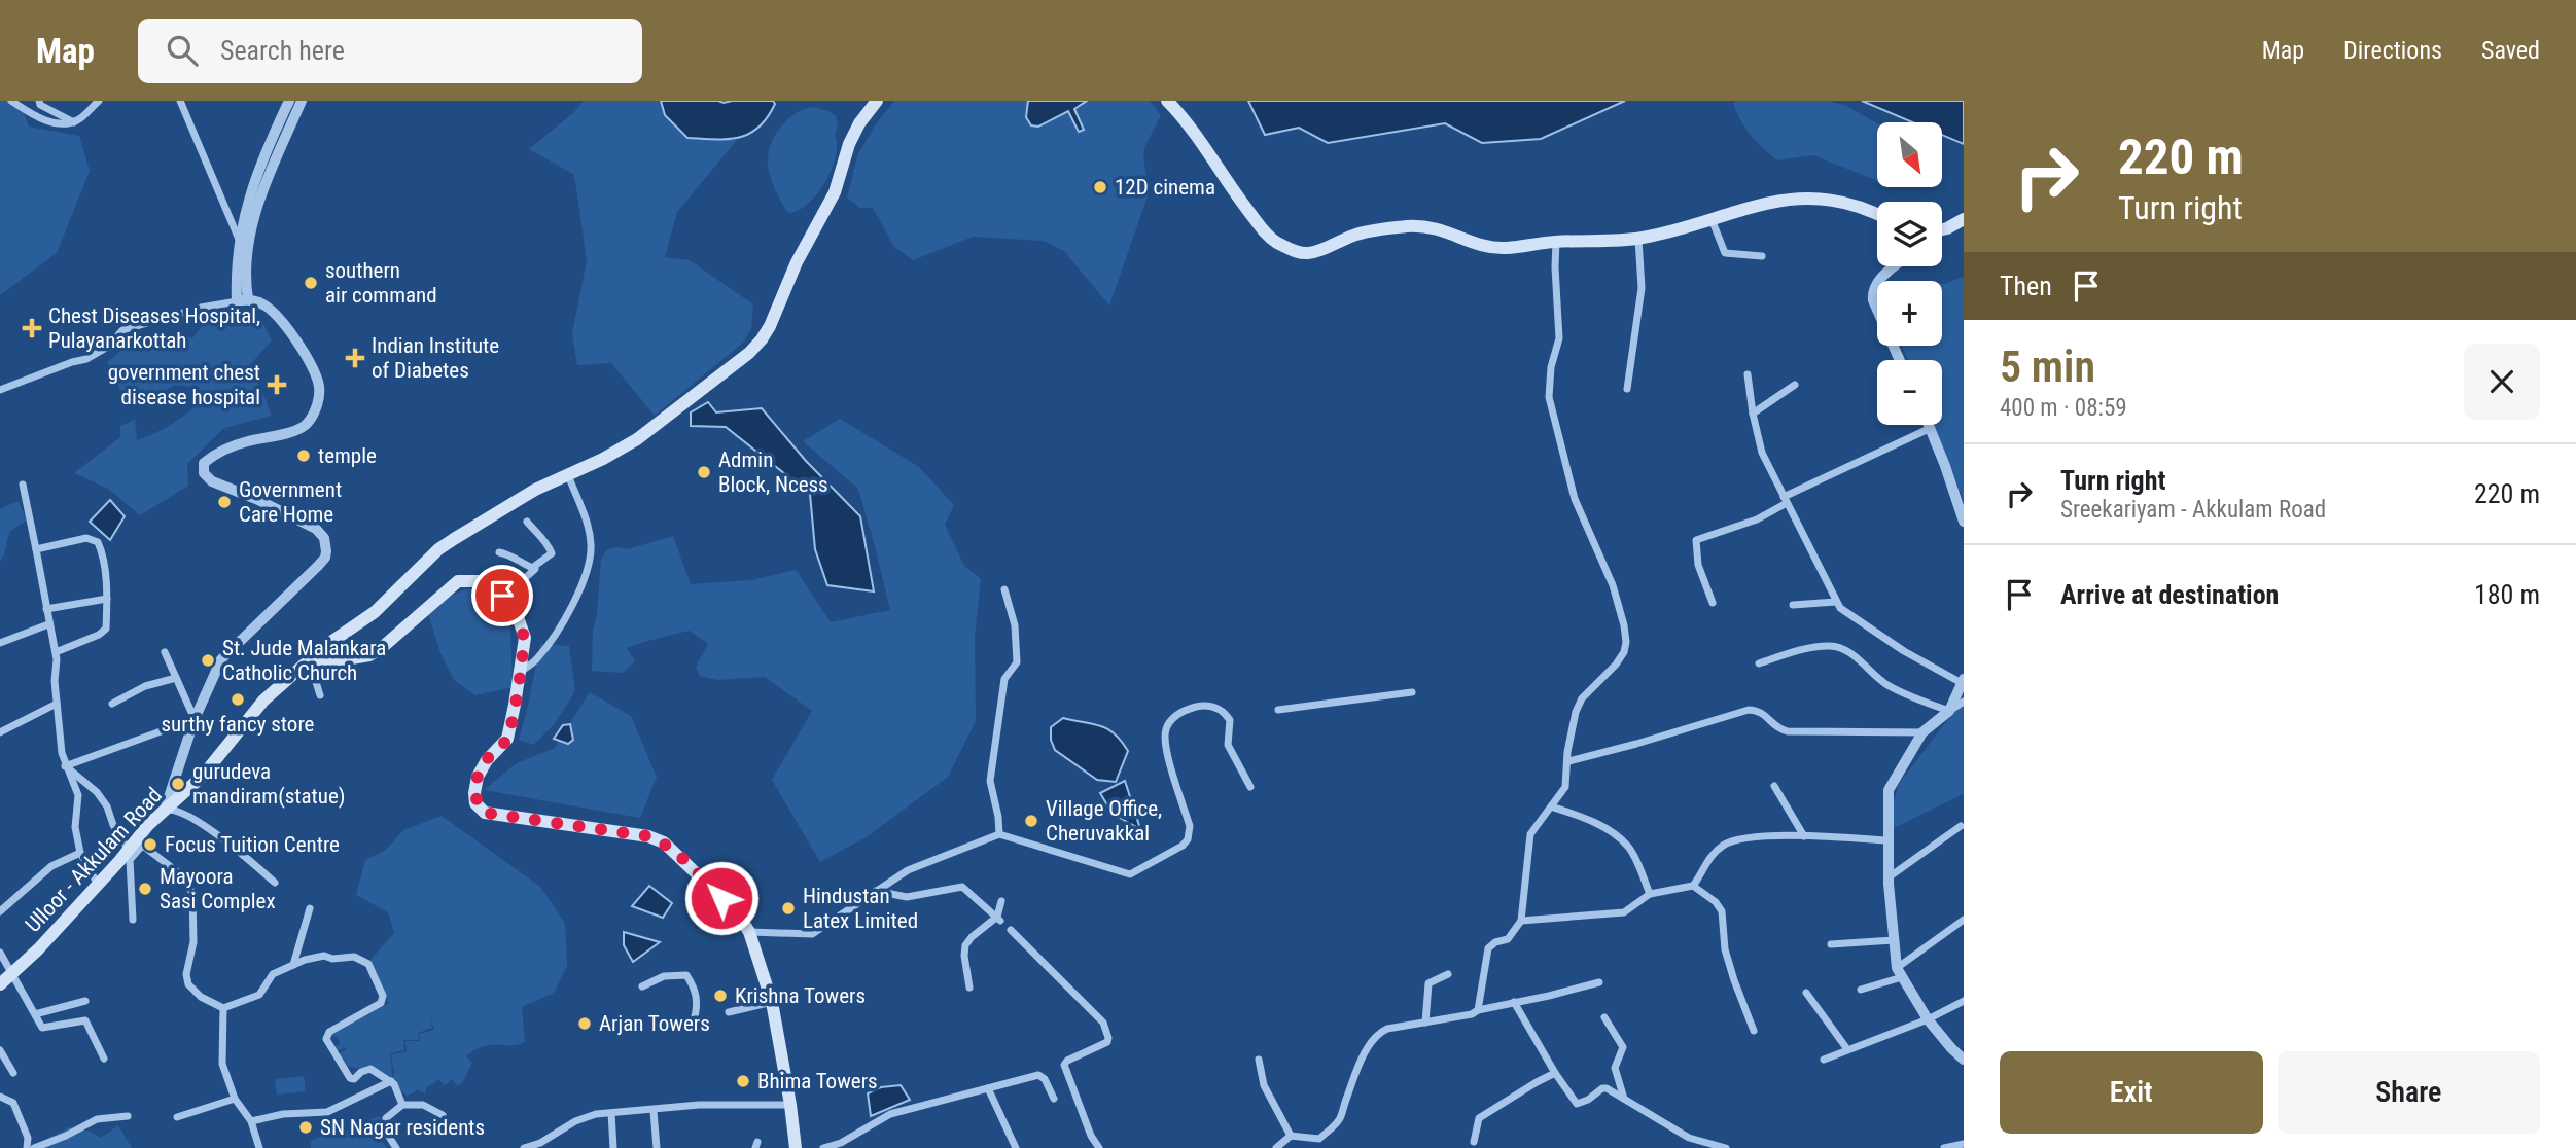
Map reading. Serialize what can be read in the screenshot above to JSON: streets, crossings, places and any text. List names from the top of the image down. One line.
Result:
{"streets":{"main road":["Ulloor - Akkulam Road"]},"places":{"other":["12D cinema","southern air command","temple","Admin Block, Ncess","Government Care Home","St. Jude Malankara Catholic Church","surthy fancy store","gurudeva mandiram(statue)","Village Office, Cheruvakkal","Focus Tuition Centre","Mayoora Sasi Complex","Hindustan Latex Limited","Krishna Towers","Arjan Towers","Bhima Towers","SN Nagar residents"],"health":["Chest Diseases Hospital, Pulayanarkottah","Indian Institute of Diabetes","government chest disease hospital"]},"north":"bottom right","page":{"header":"Map","search":"Search here","nav":["Map","Directions","Saved"],"turn":["220 m","Turn right"],"map_buttons":["+","−"],"then":"Then","heading":["5 min","400 m · 08:59"],"list":[{"name":"Turn right","note":"Sreekariyam - Akkulam Road","value":"220 m"},{"name":"Arrive at destination","value":"180 m"}],"buttons":["Exit","Share"]}}
